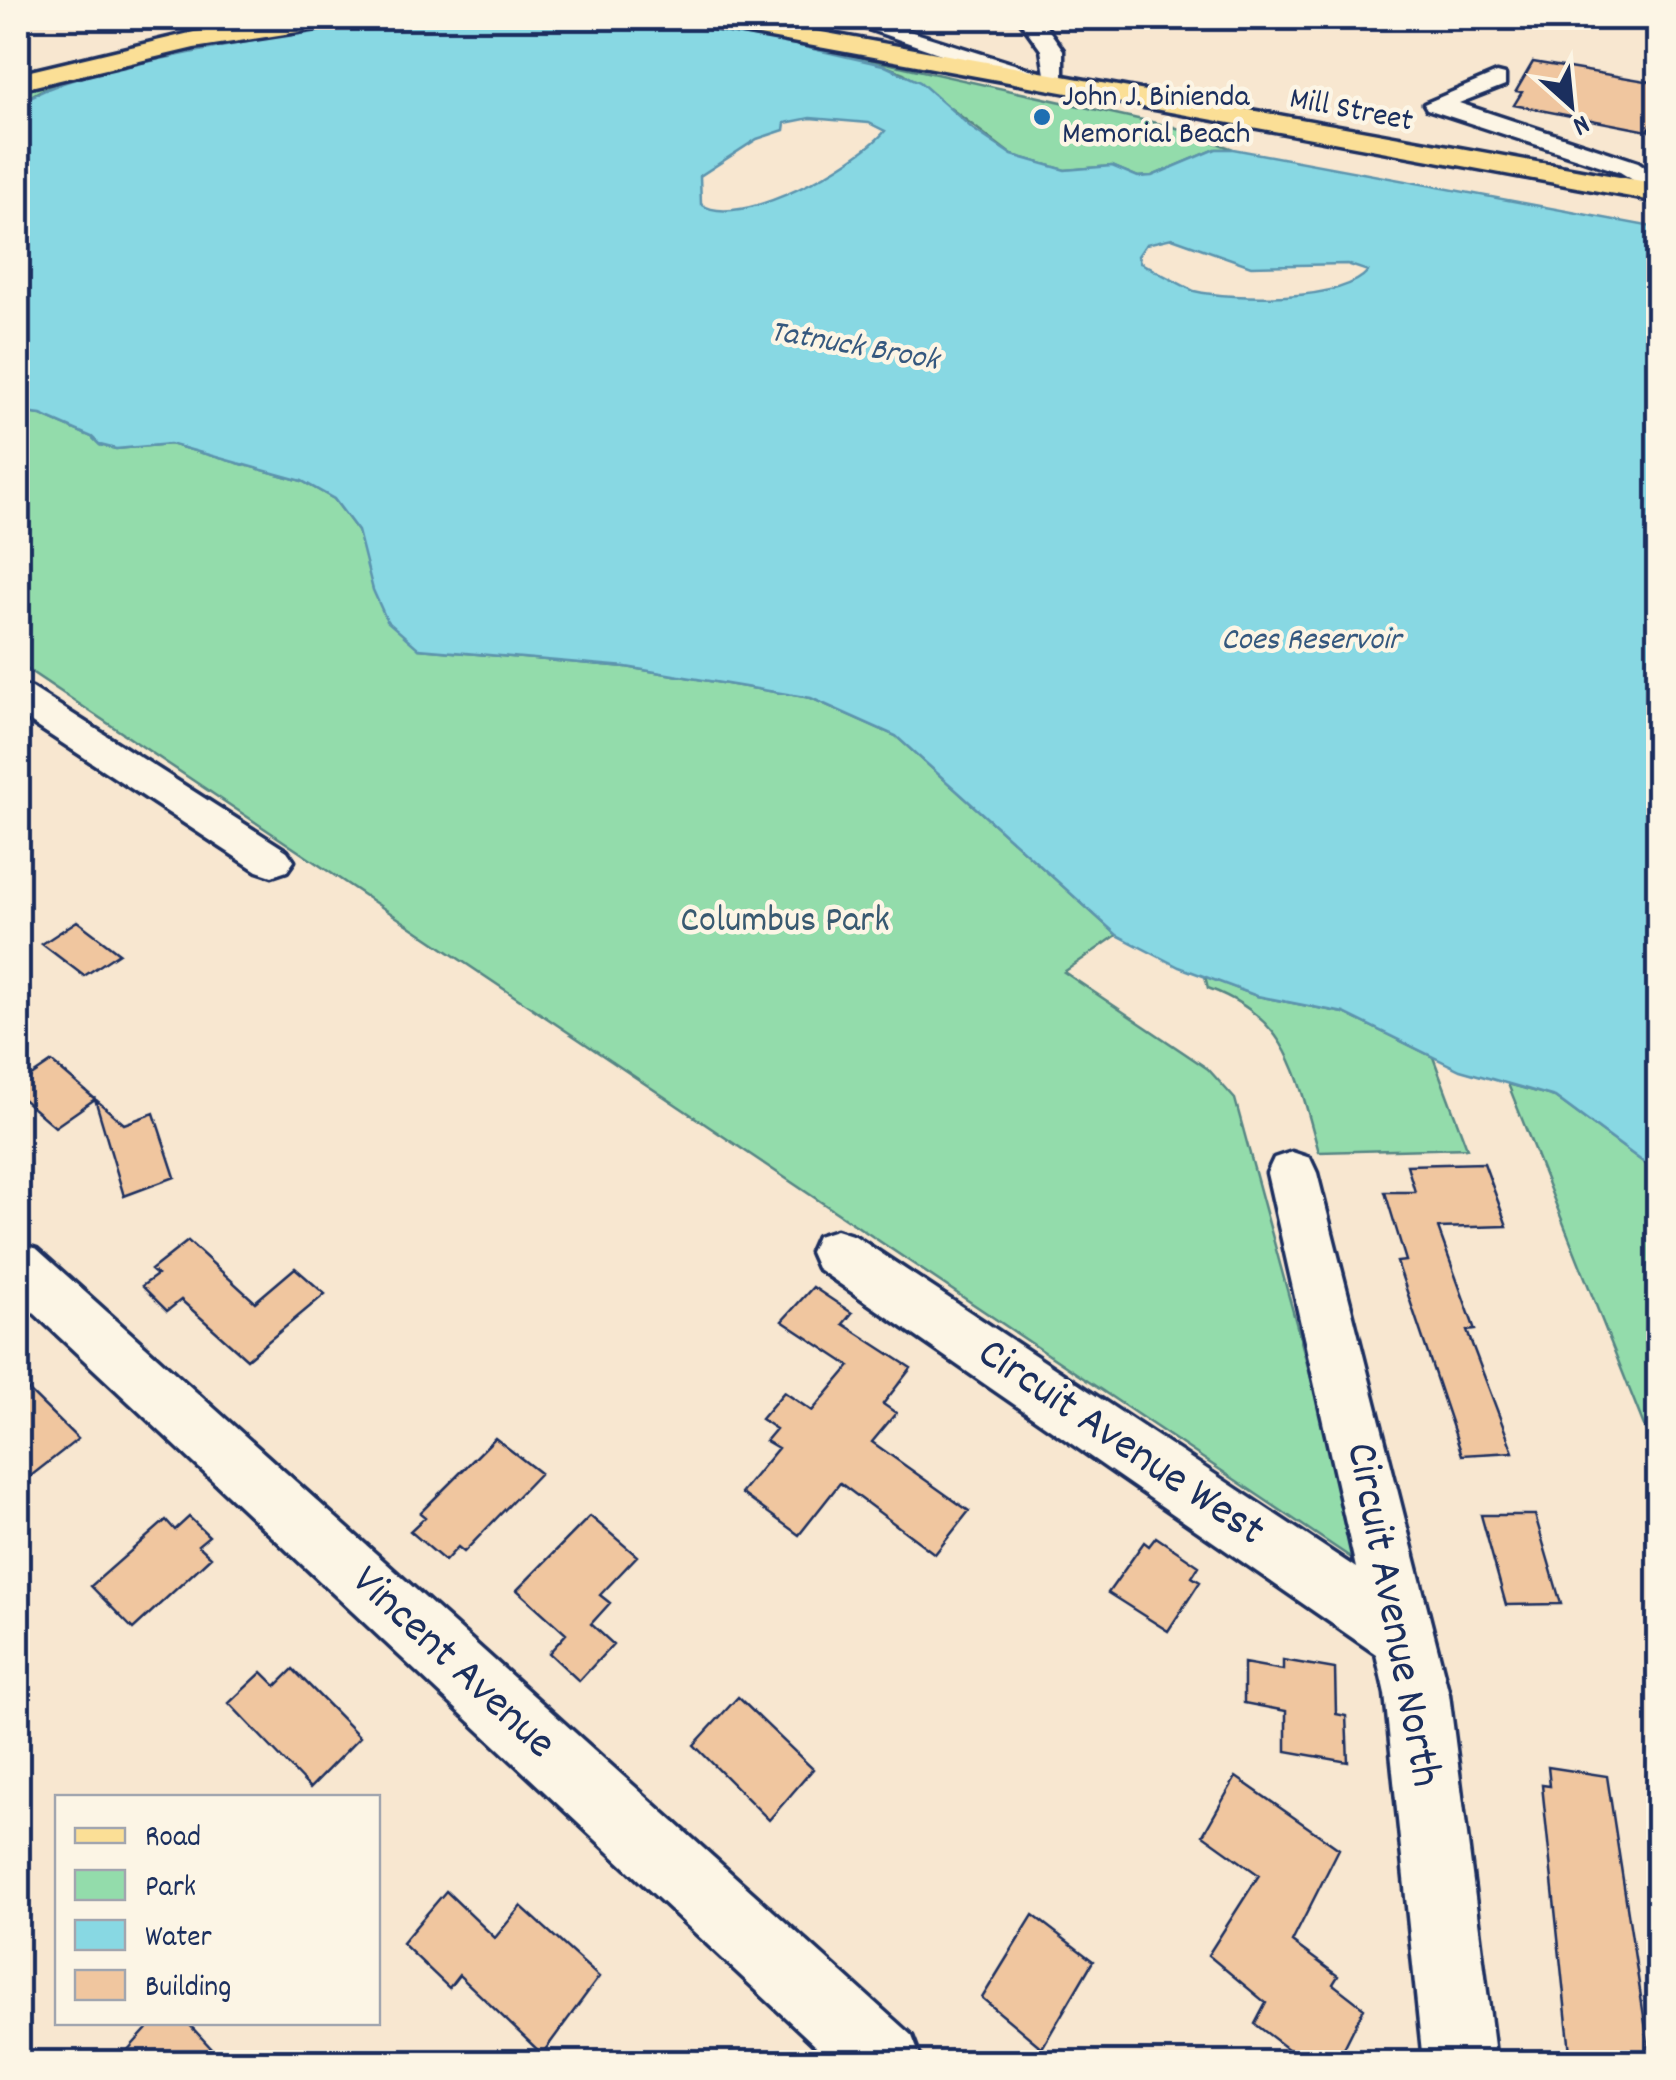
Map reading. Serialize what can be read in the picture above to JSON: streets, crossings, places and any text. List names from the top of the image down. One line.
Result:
{"streets":{"main road":["Mill Street"],"street":["Circuit Avenue West","Circuit Avenue North","Vincent Avenue"]},"crossings":[["Circuit Avenue West","Circuit Avenue North"]],"water":["Tatnuck Brook","Coes Reservoir"],"parks":["Columbus Park"],"places":["John J. Binienda Memorial Beach"],"legend":["Road","Park","Water","Building"],"north":"bottom right"}
